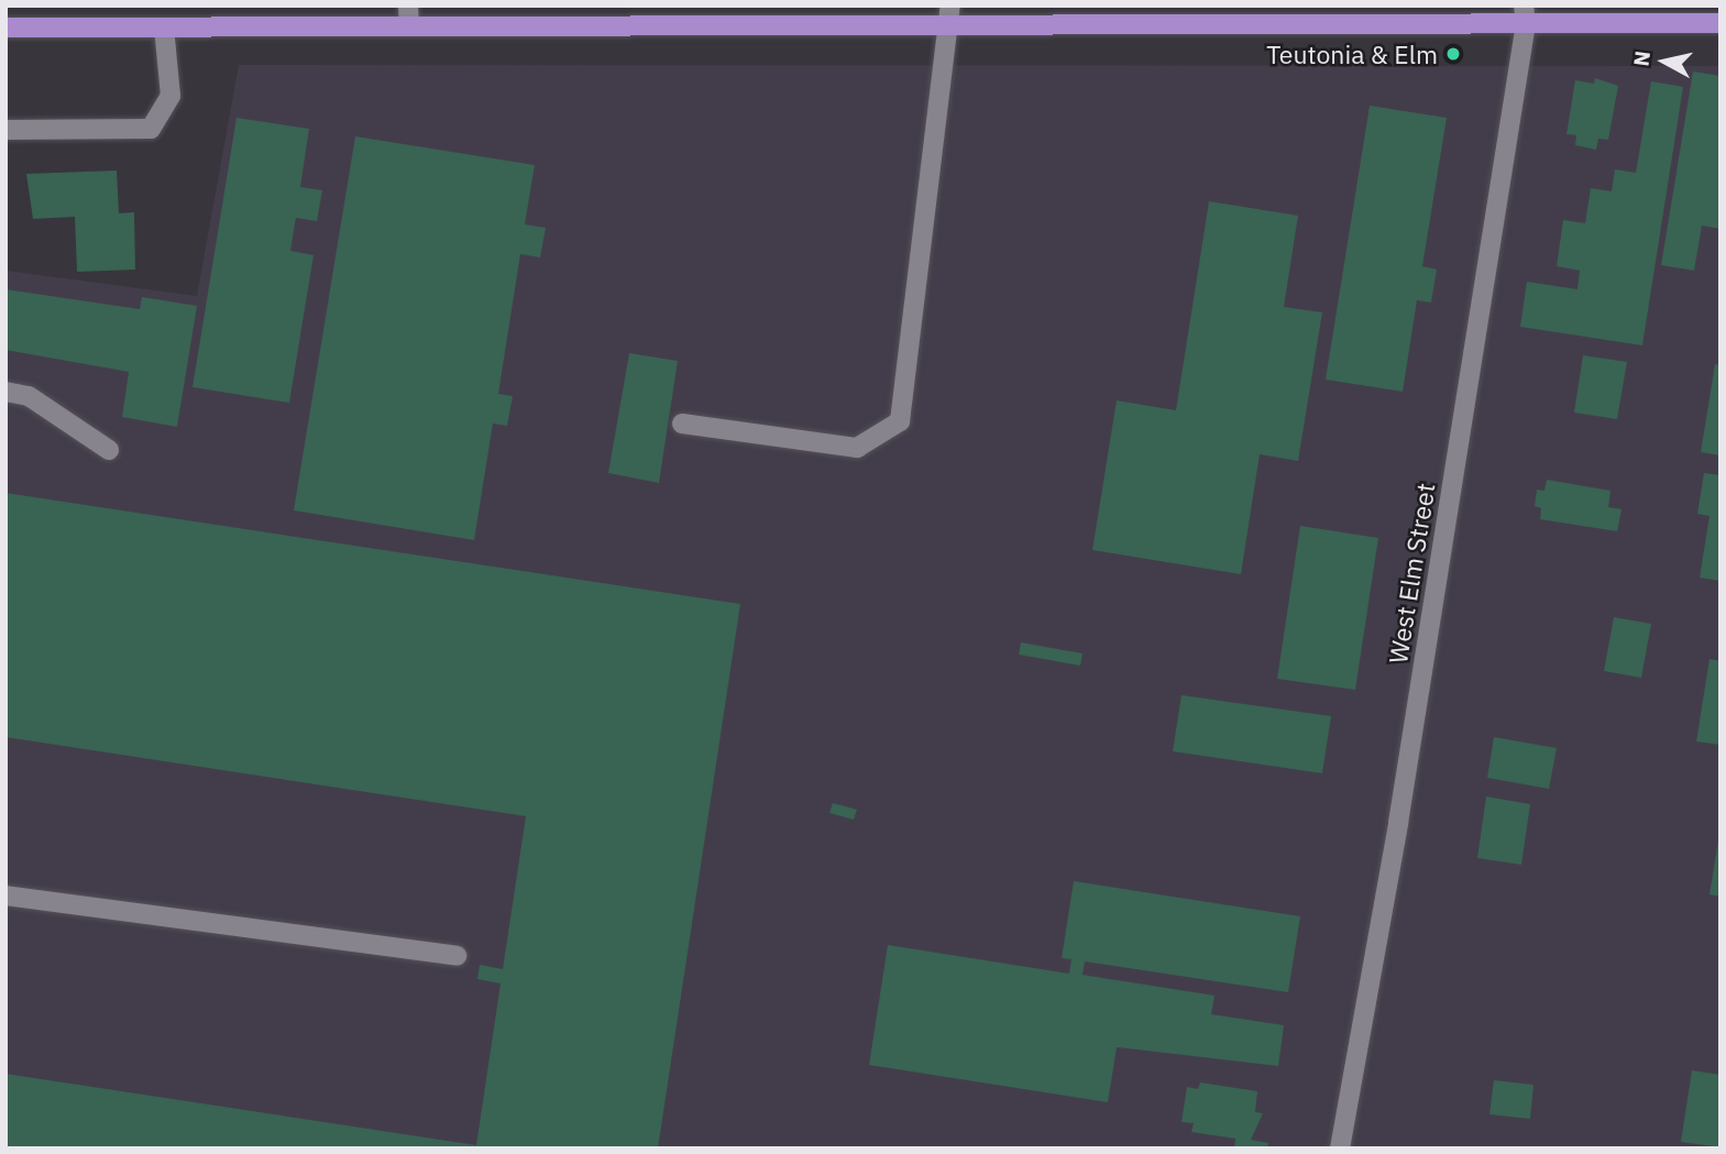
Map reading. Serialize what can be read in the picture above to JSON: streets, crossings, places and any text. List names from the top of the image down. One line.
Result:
{"streets":{"street":["West Elm Street"]},"places":["Teutonia & Elm"],"north":"left"}
